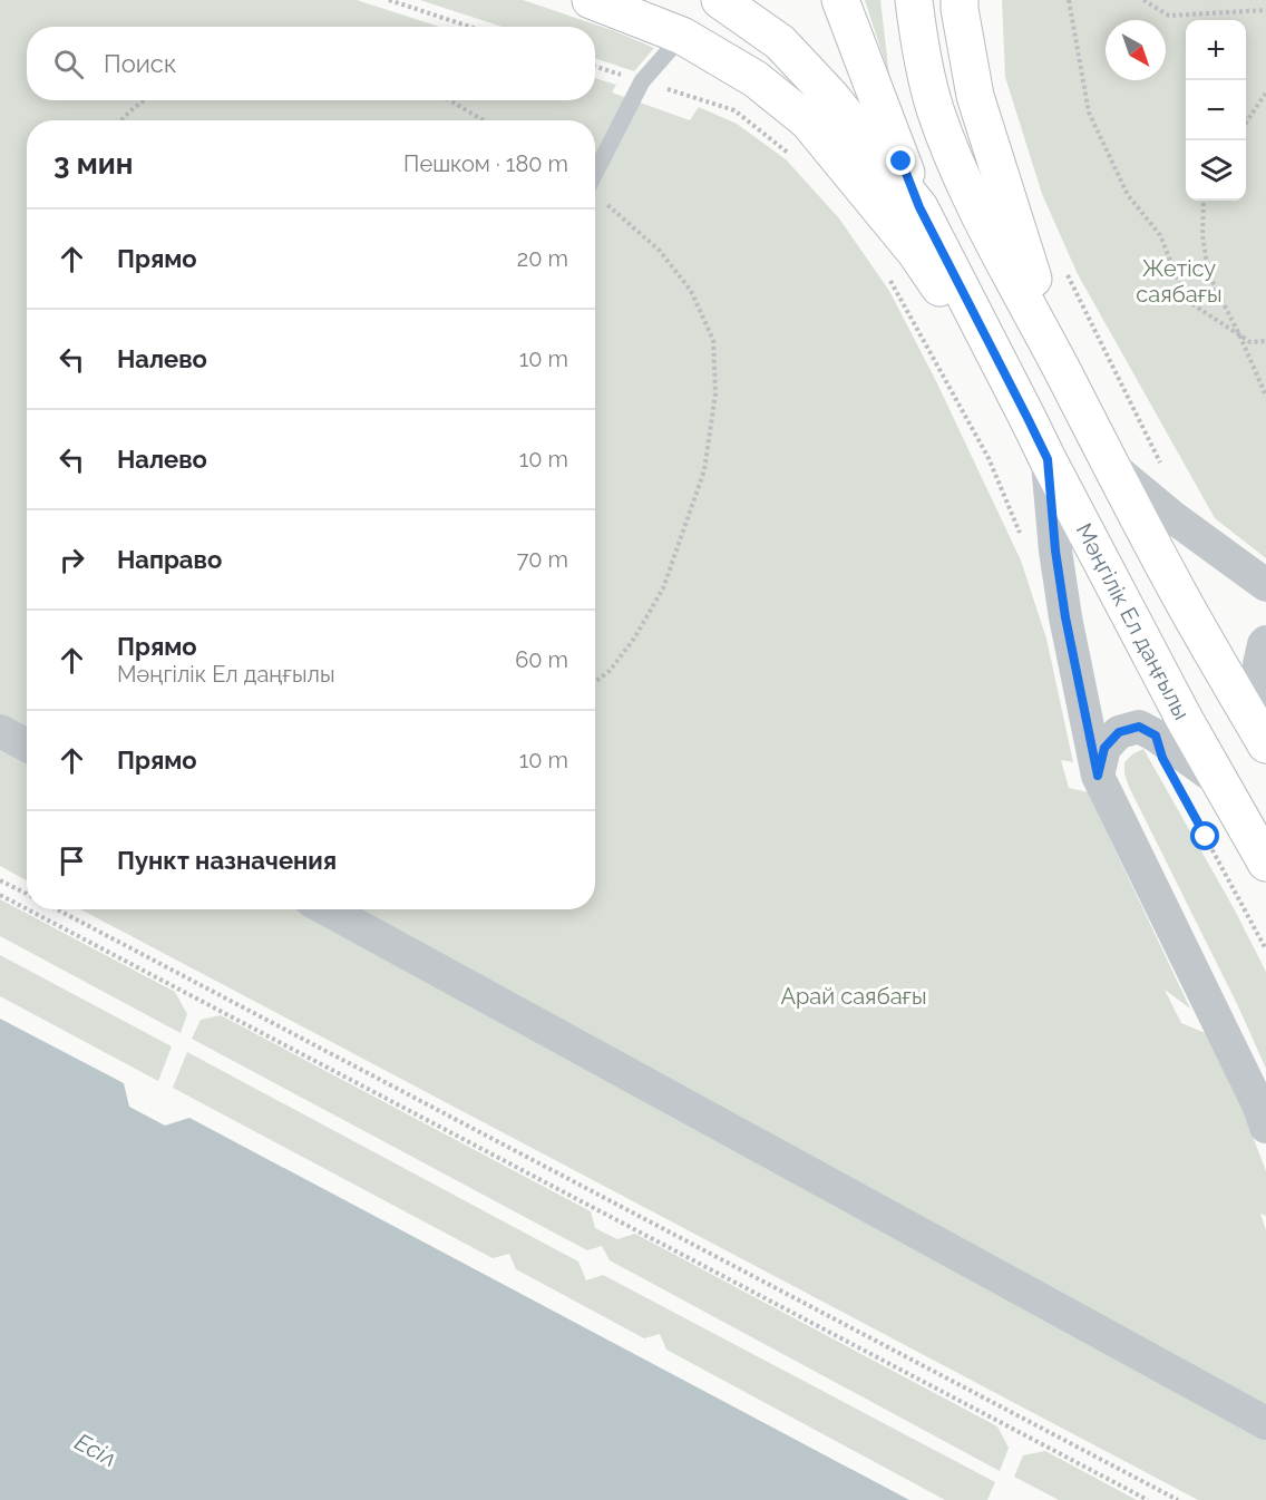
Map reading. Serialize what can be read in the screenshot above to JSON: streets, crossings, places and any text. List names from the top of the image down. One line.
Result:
{"streets":{"main road":["Мәңгілік Ел даңғылы"]},"water":["Есіл"],"parks":["Жетісу саябағы","Арай саябағы"],"north":"bottom right","page":{"map_buttons":["+","−"],"search":"Поиск","heading":["3 мин","Пешком · 180 m"],"list":[["Прямо","20 m"],["Налево","10 m"],["Налево","10 m"],["Направо","70 m"],["Прямо","Мәңгілік Ел даңғылы","60 m"],["Прямо","10 m"],"Пункт назначения"]}}
